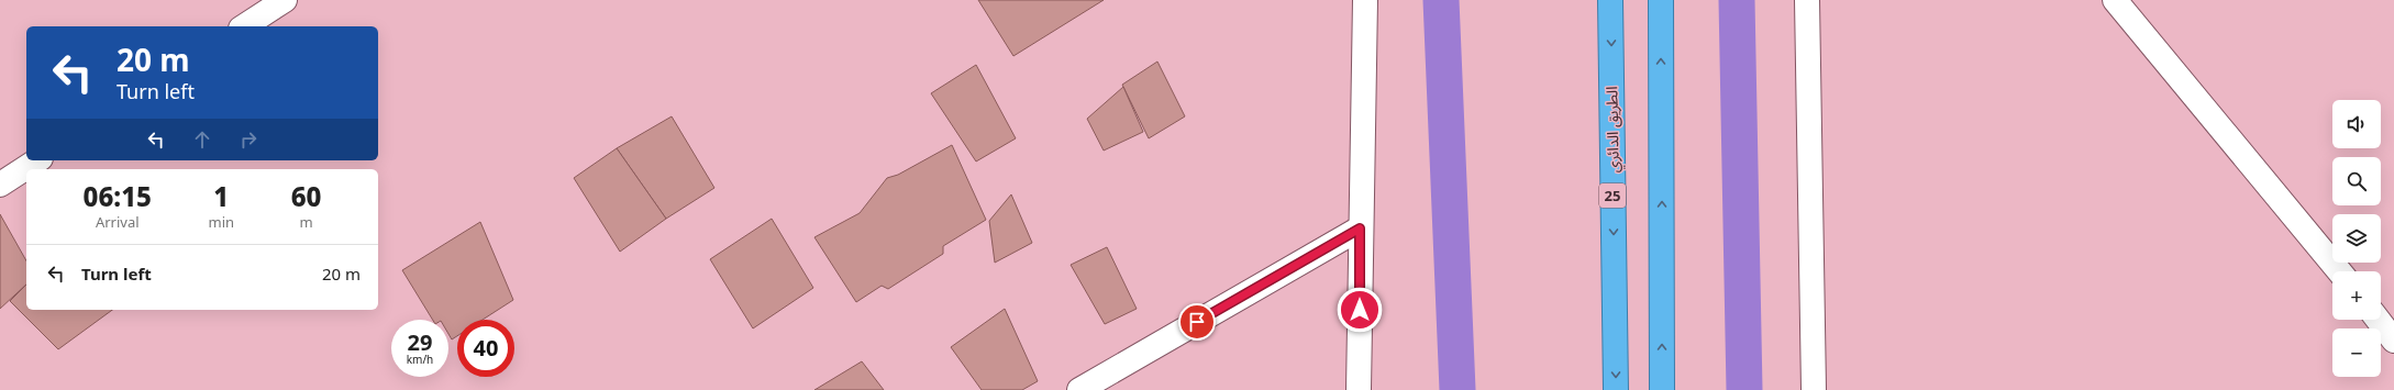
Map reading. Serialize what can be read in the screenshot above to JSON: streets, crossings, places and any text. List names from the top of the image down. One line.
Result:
{"streets":{"highway":["الطريق الدائري","25"]},"page":{"turn":["20 m","Turn left"],"map_buttons":["+","−"],"eta":["06:15","Arrival","1","min","60","m"],"list":[{"name":"Turn left","value":"20 m"}],"speed":"29 km/h","limit":"40"}}
